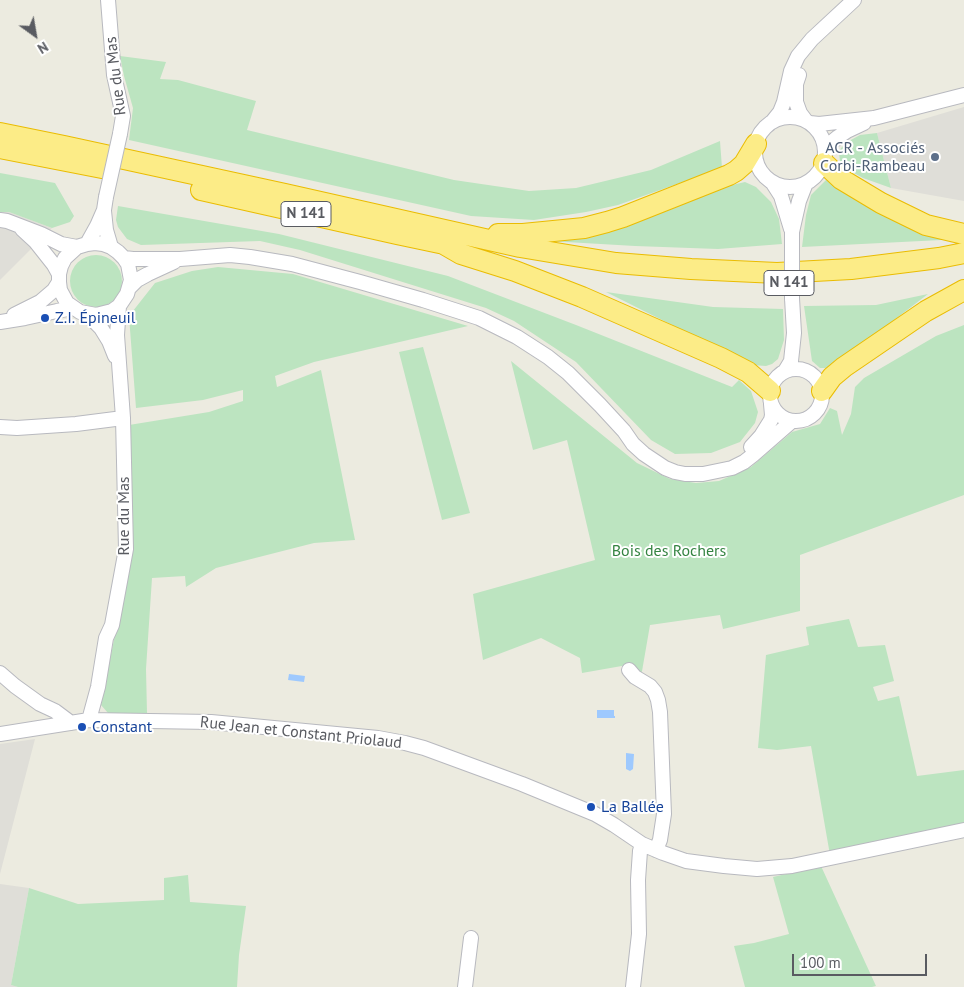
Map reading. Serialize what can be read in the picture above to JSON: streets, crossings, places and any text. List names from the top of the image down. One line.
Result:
{"streets":{"highway":["N 141"],"street":["Rue du Mas","Rue Jean et Constant Priolaud"]},"crossings":[["Rue du Mas","Rue Jean et Constant Priolaud"]],"parks":["Bois des Rochers"],"places":["ACR - Associés Corbi-Rambeau","Z.I. Épineuil","Constant","La Ballée"],"scale_bar":"100 m","north":"bottom right"}
